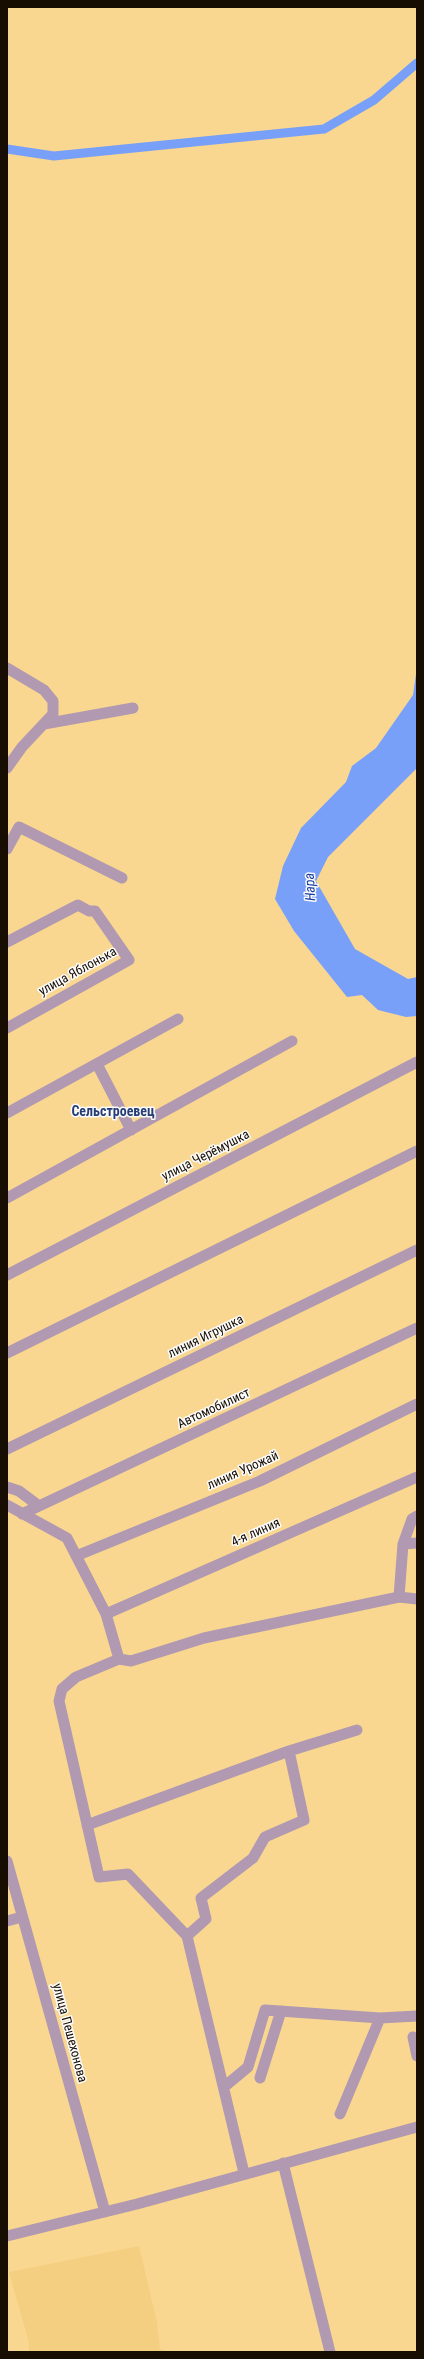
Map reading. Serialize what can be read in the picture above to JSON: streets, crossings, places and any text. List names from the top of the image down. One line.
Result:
{"streets":{"street":["улица Яблонька","улица Черёмушка","линия Игрушка","Автомобилист","линия Урожай","4-я линия","улица Пешехонова"]},"districts":["Сельстроевец"],"water":["Нара"]}
